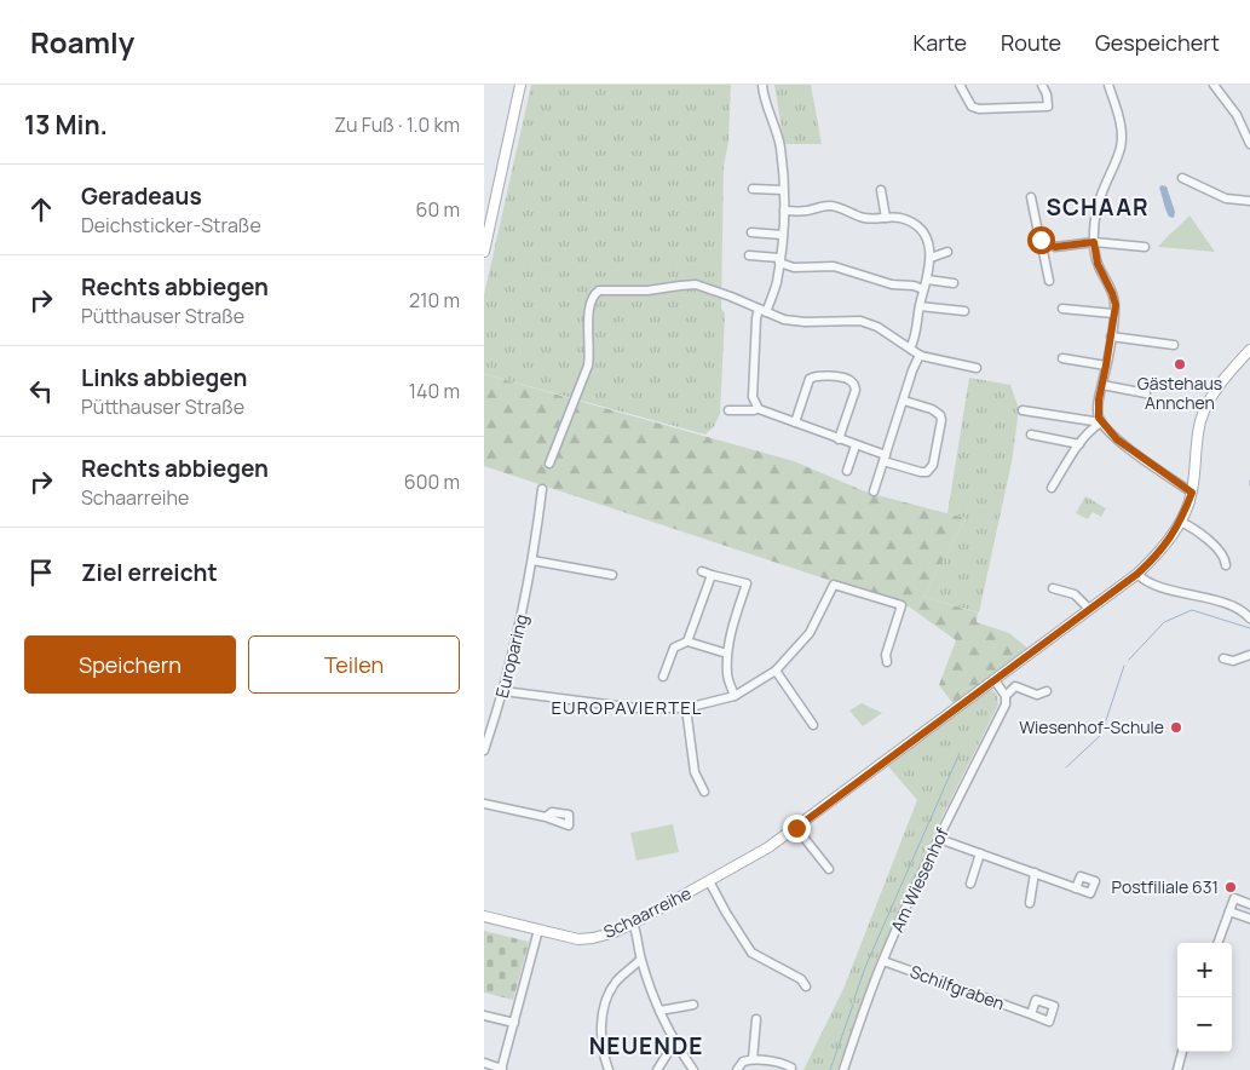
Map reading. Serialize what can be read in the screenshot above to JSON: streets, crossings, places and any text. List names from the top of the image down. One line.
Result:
{"streets":{"main road":["Schaarreihe"],"street":["Europaring","Am Wiesenhof","Schilfgraben"]},"crossings":[["Am Wiesenhof","Schilfgraben"]],"districts":["SCHAAR","EUROPAVIERTEL","NEUENDE"],"places":["Gästehaus Annchen","Wiesenhof-Schule","Postfiliale 631"],"page":{"header":"Roamly","nav":["Karte","Route","Gespeichert"],"heading":["13 Min.","Zu Fuß · 1.0 km"],"list":[["Geradeaus","Deichsticker-Straße","60 m"],["Rechts abbiegen","Pütthauser Straße","210 m"],["Links abbiegen","Pütthauser Straße","140 m"],["Rechts abbiegen","Schaarreihe","600 m"],"Ziel erreicht"],"buttons":["Speichern","Teilen"],"map_buttons":["+","−"]}}
